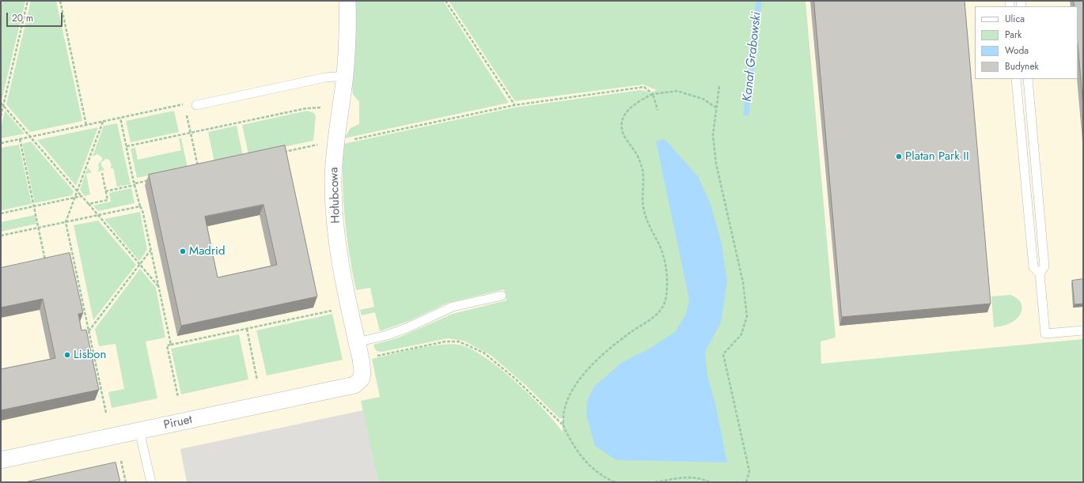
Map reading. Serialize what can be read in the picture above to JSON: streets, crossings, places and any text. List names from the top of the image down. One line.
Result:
{"streets":{"street":["Hołubcowa","Piruet"]},"crossings":[["Hołubcowa","Piruet"]],"water":["Kanał Grabowski"],"places":["Platan Park II","Madrid","Lisbon"],"legend":["Ulica","Park","Woda","Budynek"],"scale_bar":"20 m"}
